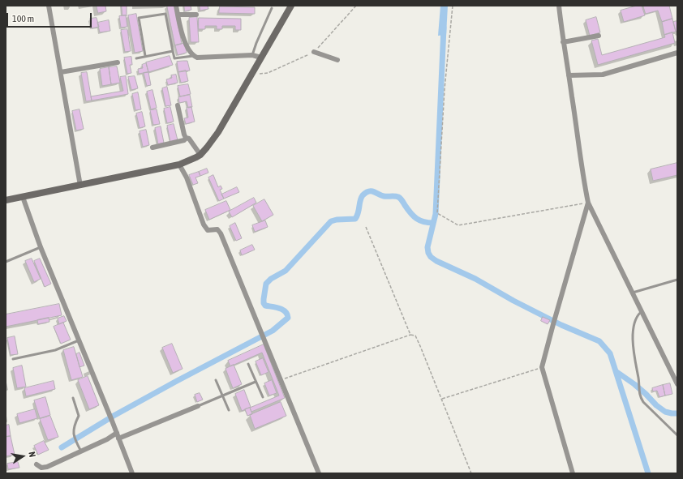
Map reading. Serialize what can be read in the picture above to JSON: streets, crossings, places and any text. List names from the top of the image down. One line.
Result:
{"scale_bar":"100 m","north":"right"}
